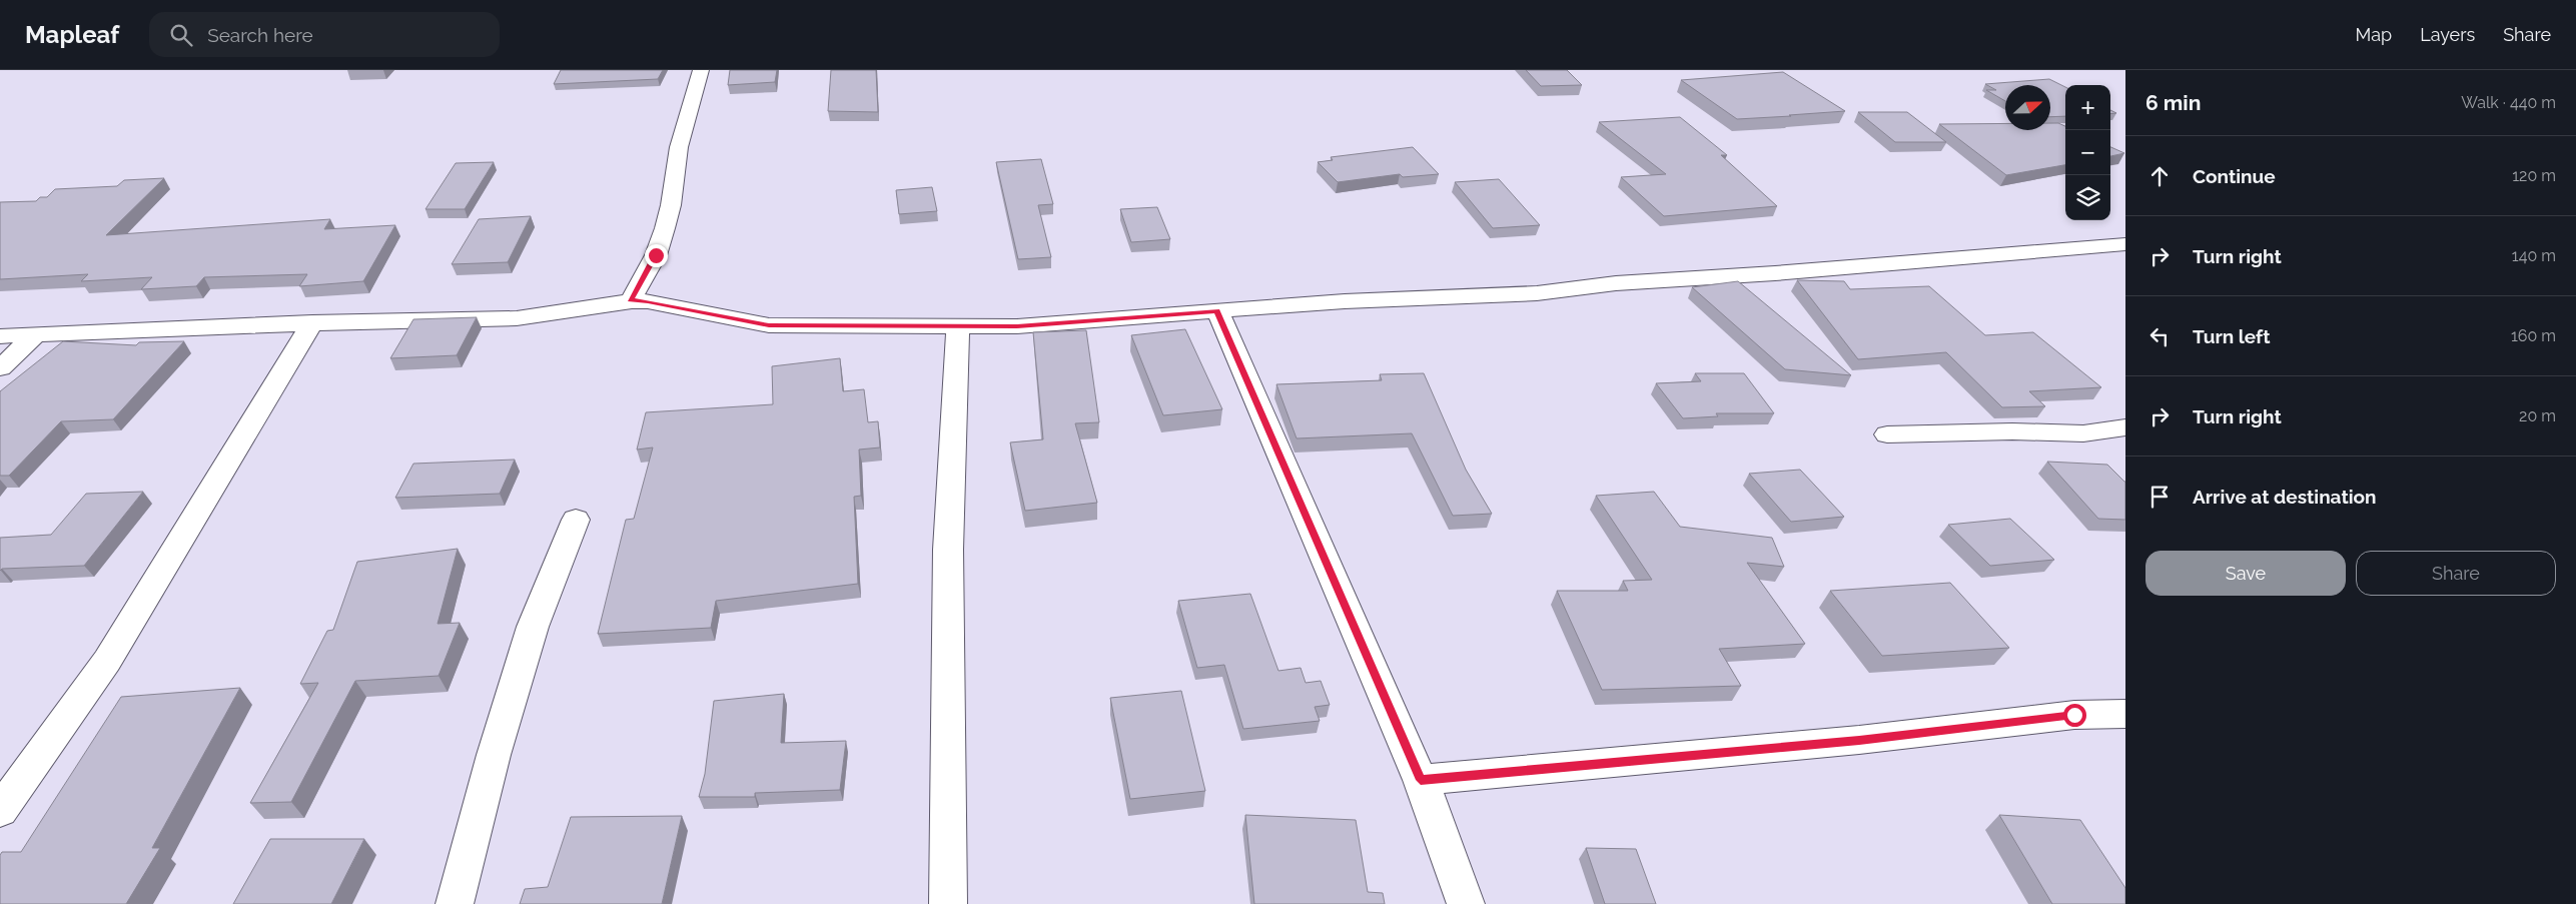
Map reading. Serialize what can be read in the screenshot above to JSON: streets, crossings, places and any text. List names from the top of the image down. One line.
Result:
{"north":"right","page":{"header":"Mapleaf","search":"Search here","nav":["Map","Layers","Share"],"heading":["6 min","Walk · 440 m"],"map_buttons":["+","−"],"list":[["Continue","120 m"],["Turn right","140 m"],["Turn left","160 m"],["Turn right","20 m"],"Arrive at destination"],"buttons":["Save","Share"]}}
